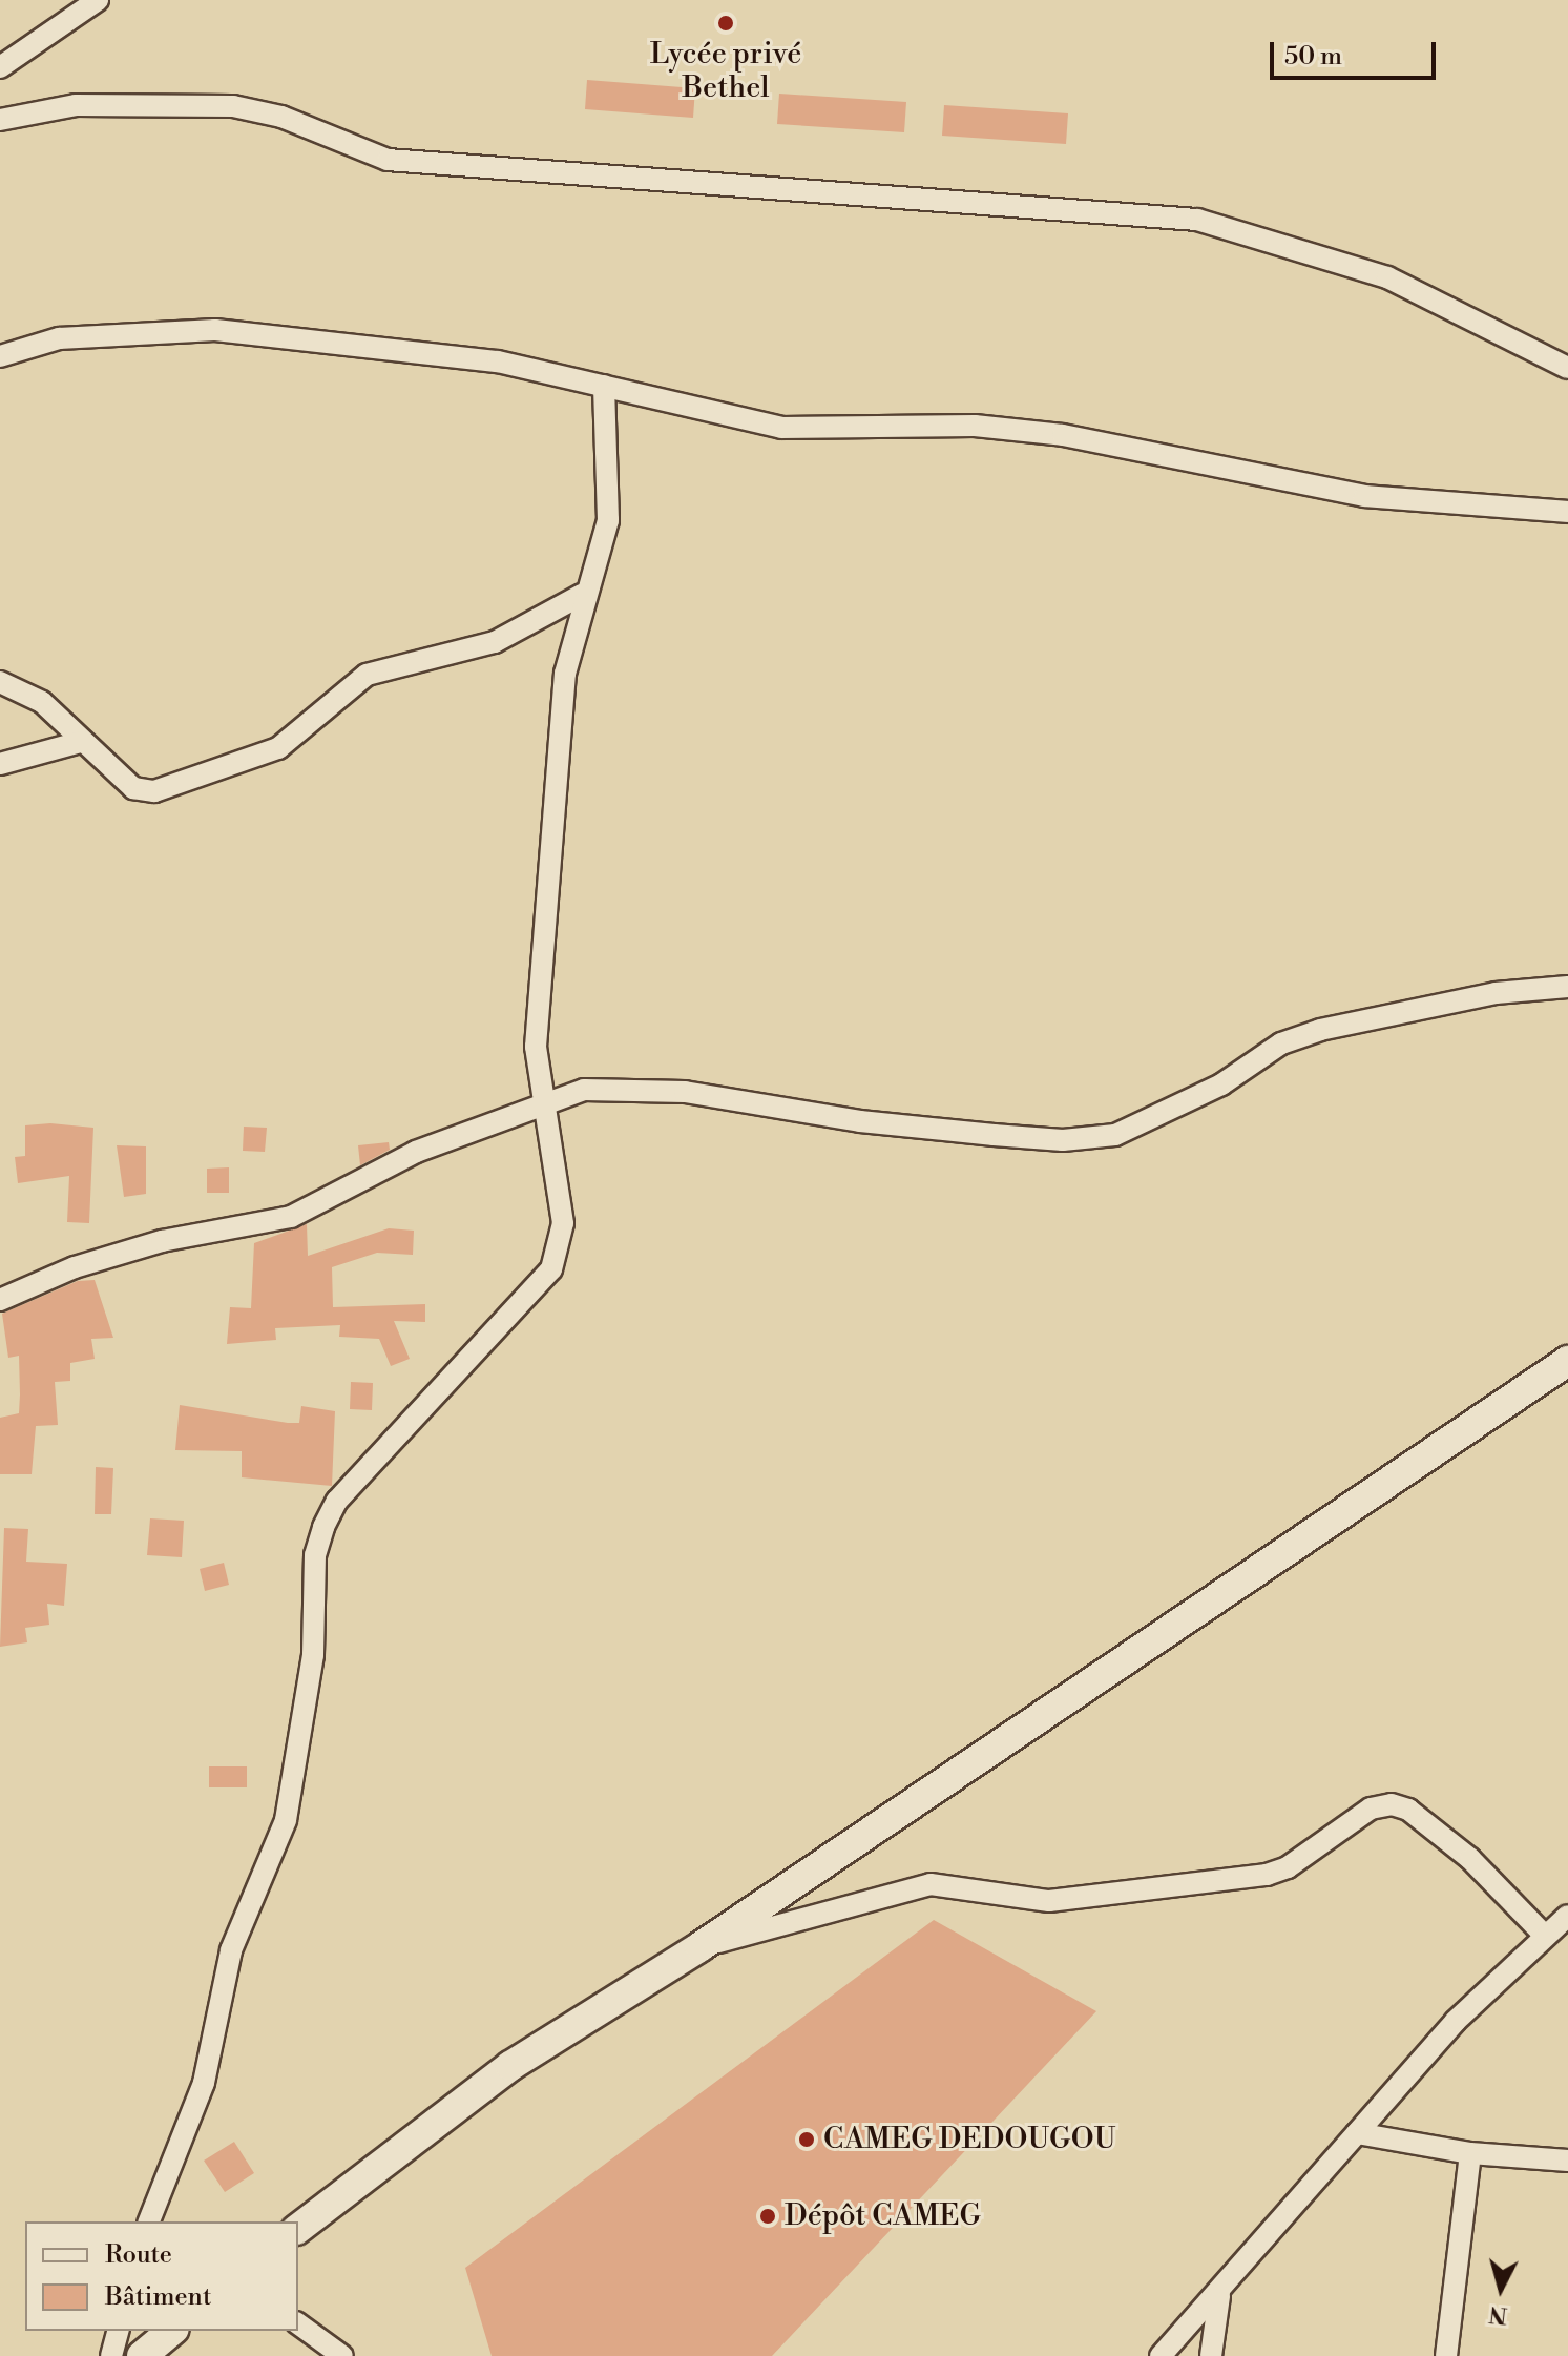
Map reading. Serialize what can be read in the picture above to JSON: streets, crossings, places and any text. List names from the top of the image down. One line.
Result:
{"places":["Lycée privé Bethel","CAMEG DEDOUGOU","Dépôt CAMEG"],"legend":["Route","Bâtiment"],"scale_bar":"50 m","north":"bottom"}
